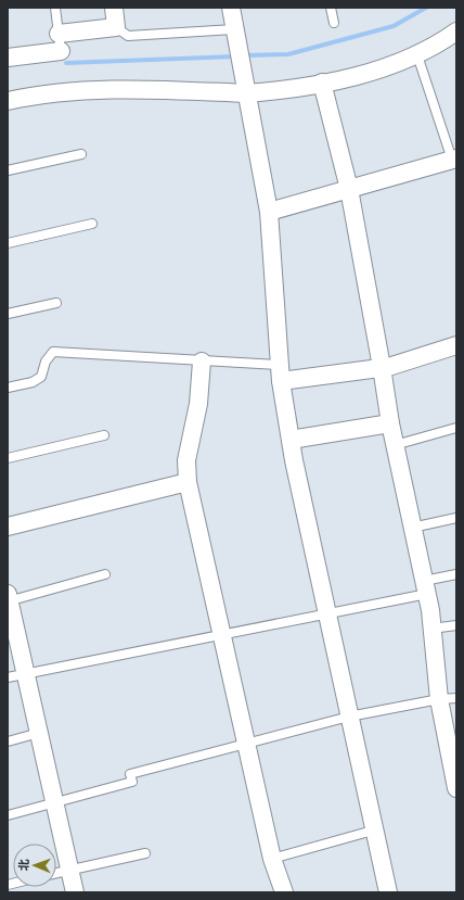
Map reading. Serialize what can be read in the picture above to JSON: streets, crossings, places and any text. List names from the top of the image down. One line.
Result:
{"north":"left"}
